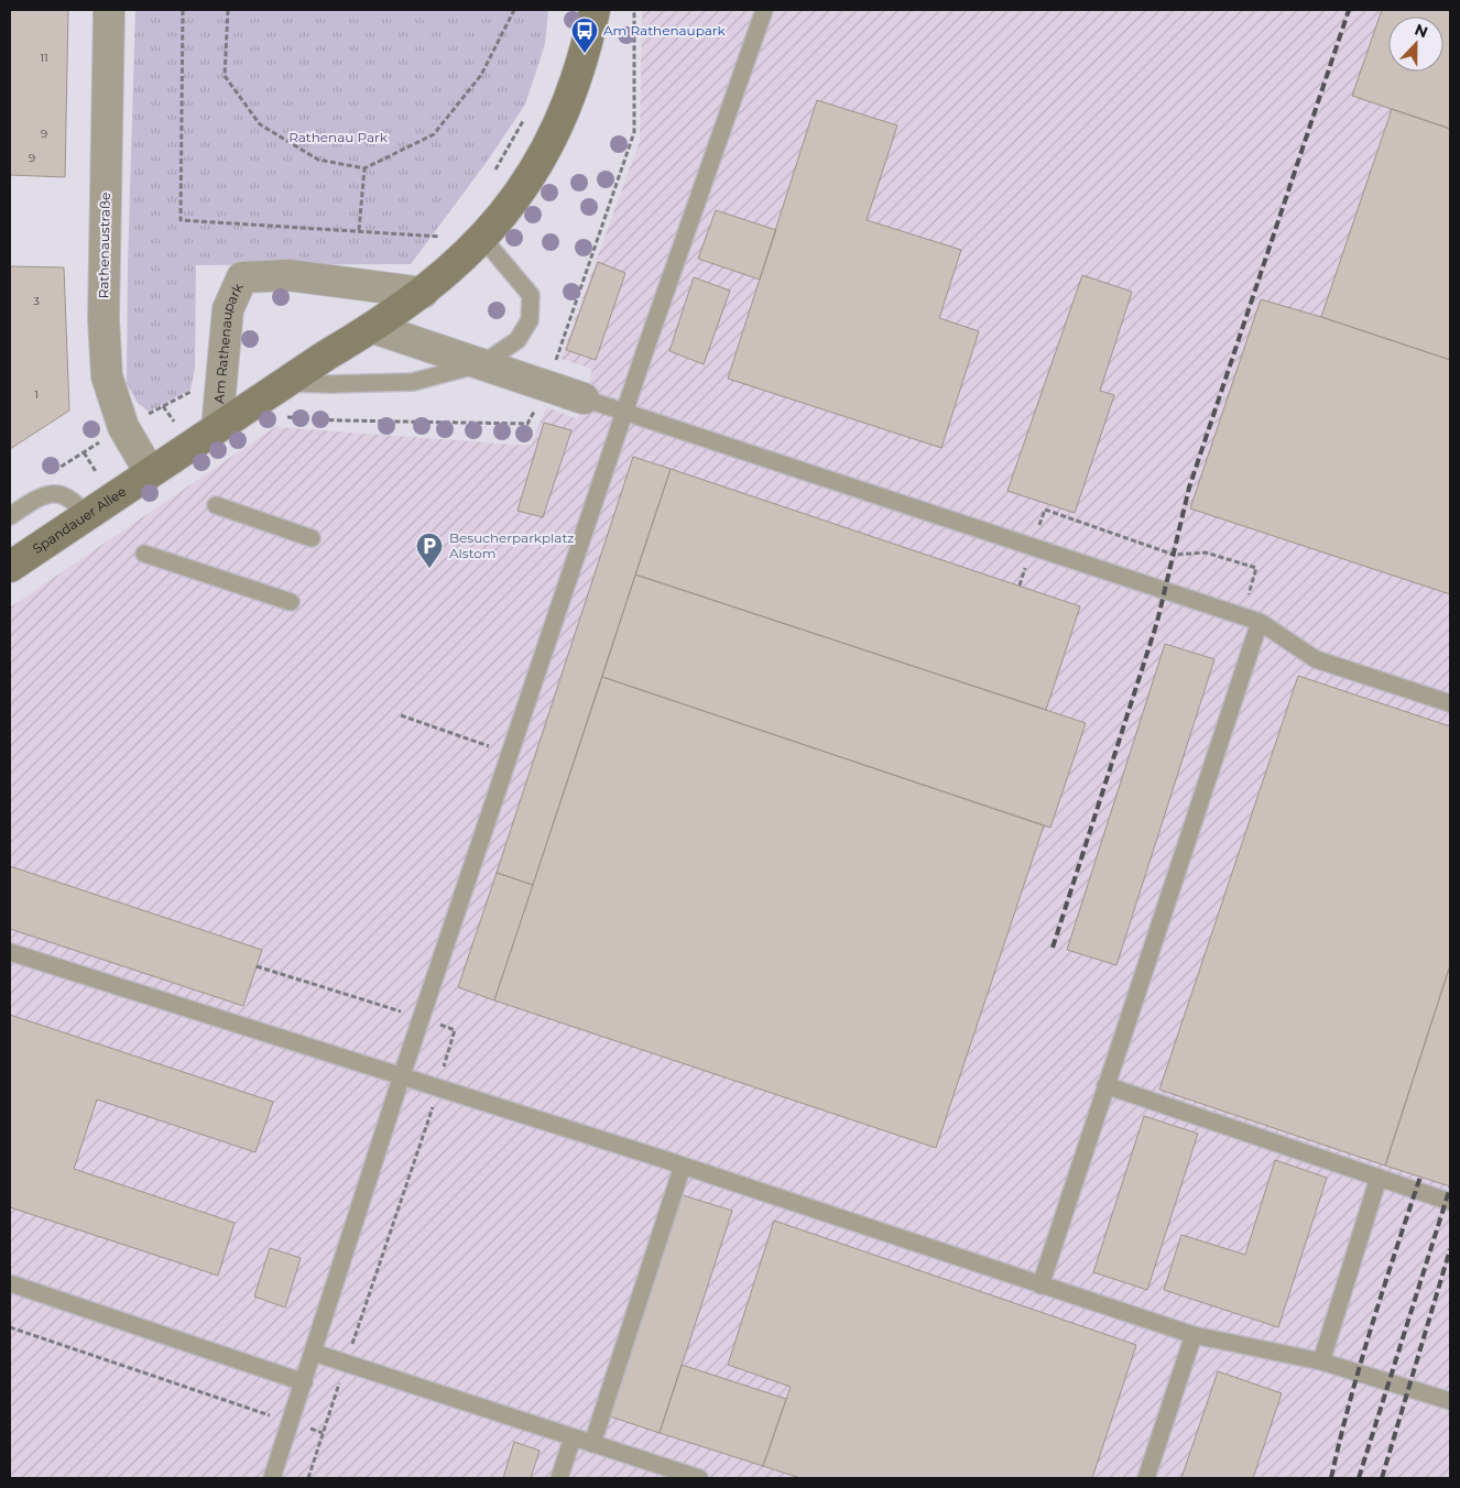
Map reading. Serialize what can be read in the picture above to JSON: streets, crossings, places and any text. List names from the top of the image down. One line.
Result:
{"streets":{"main road":["Am Rathenaupark","Spandauer Allee"],"street":["Rathenaustraße"]},"crossings":[["Rathenaustraße","Am Rathenaupark"],["Rathenaustraße","Spandauer Allee"],["Am Rathenaupark","Spandauer Allee"]],"parks":["Rathenau Park"],"places":{"bus stop":["Am Rathenaupark"],"parking":["Besucherparkplatz Alstom"]},"house_numbers":["11","9","9","3","1"],"north":"top"}
